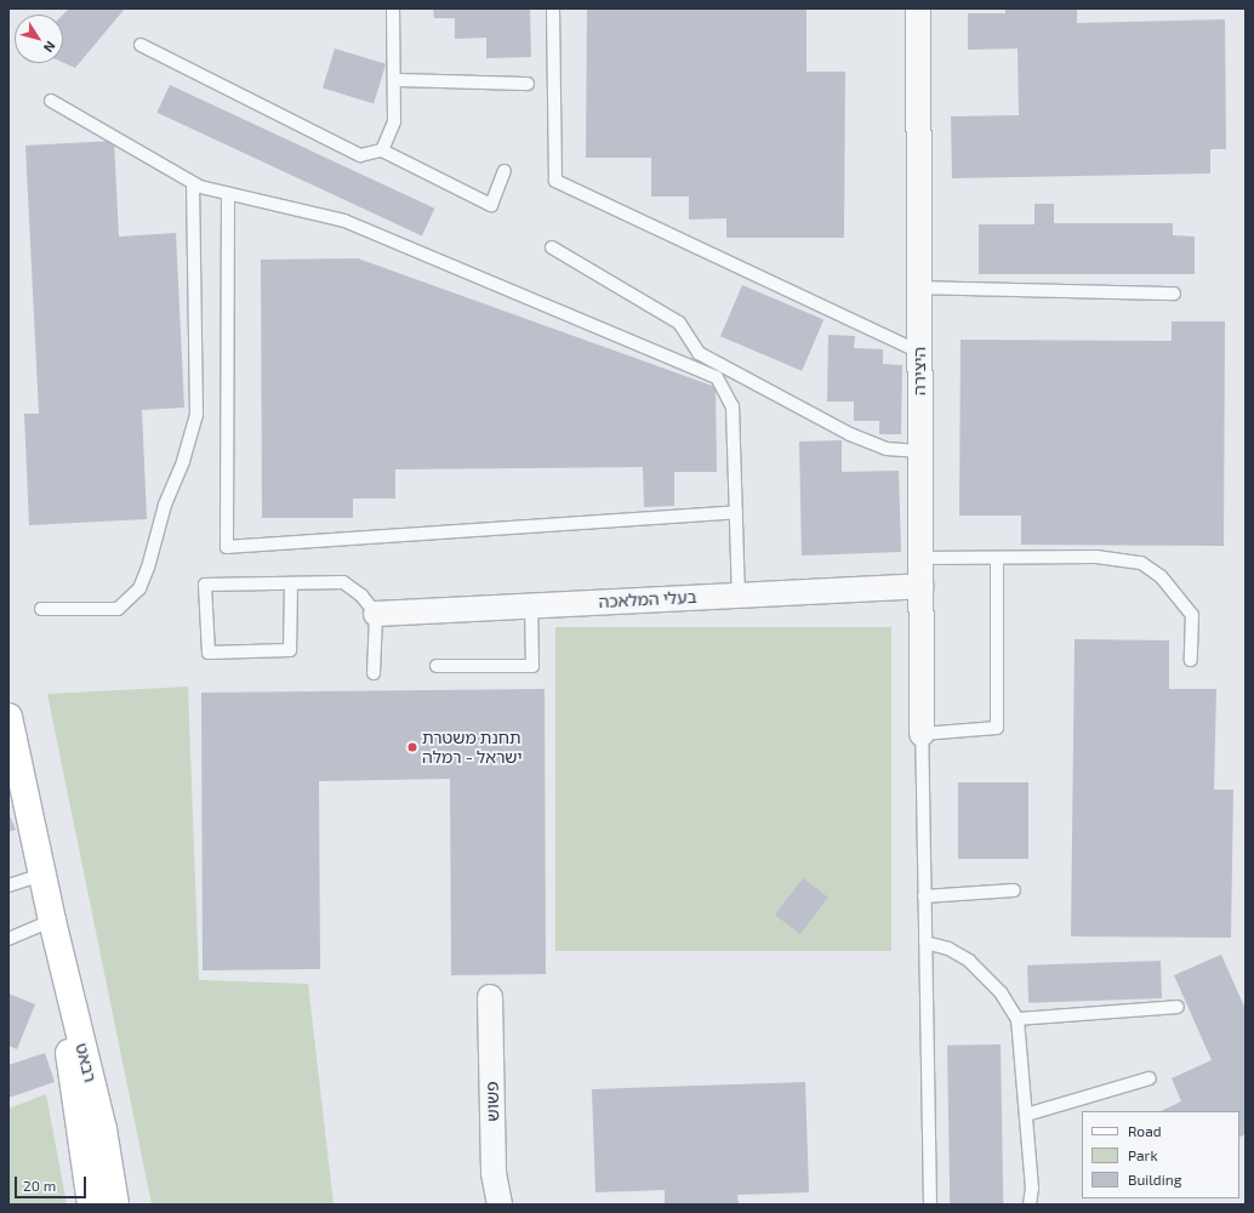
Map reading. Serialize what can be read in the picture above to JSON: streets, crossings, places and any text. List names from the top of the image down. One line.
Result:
{"streets":{"street":["היצירה","בעלי המלאכה","רבאט","פשוש"]},"crossings":[["היצירה","בעלי המלאכה"]],"places":["תחנת משטרת ישראל - רמלה"],"legend":["Road","Park","Building"],"scale_bar":"20 m","north":"bottom right"}
